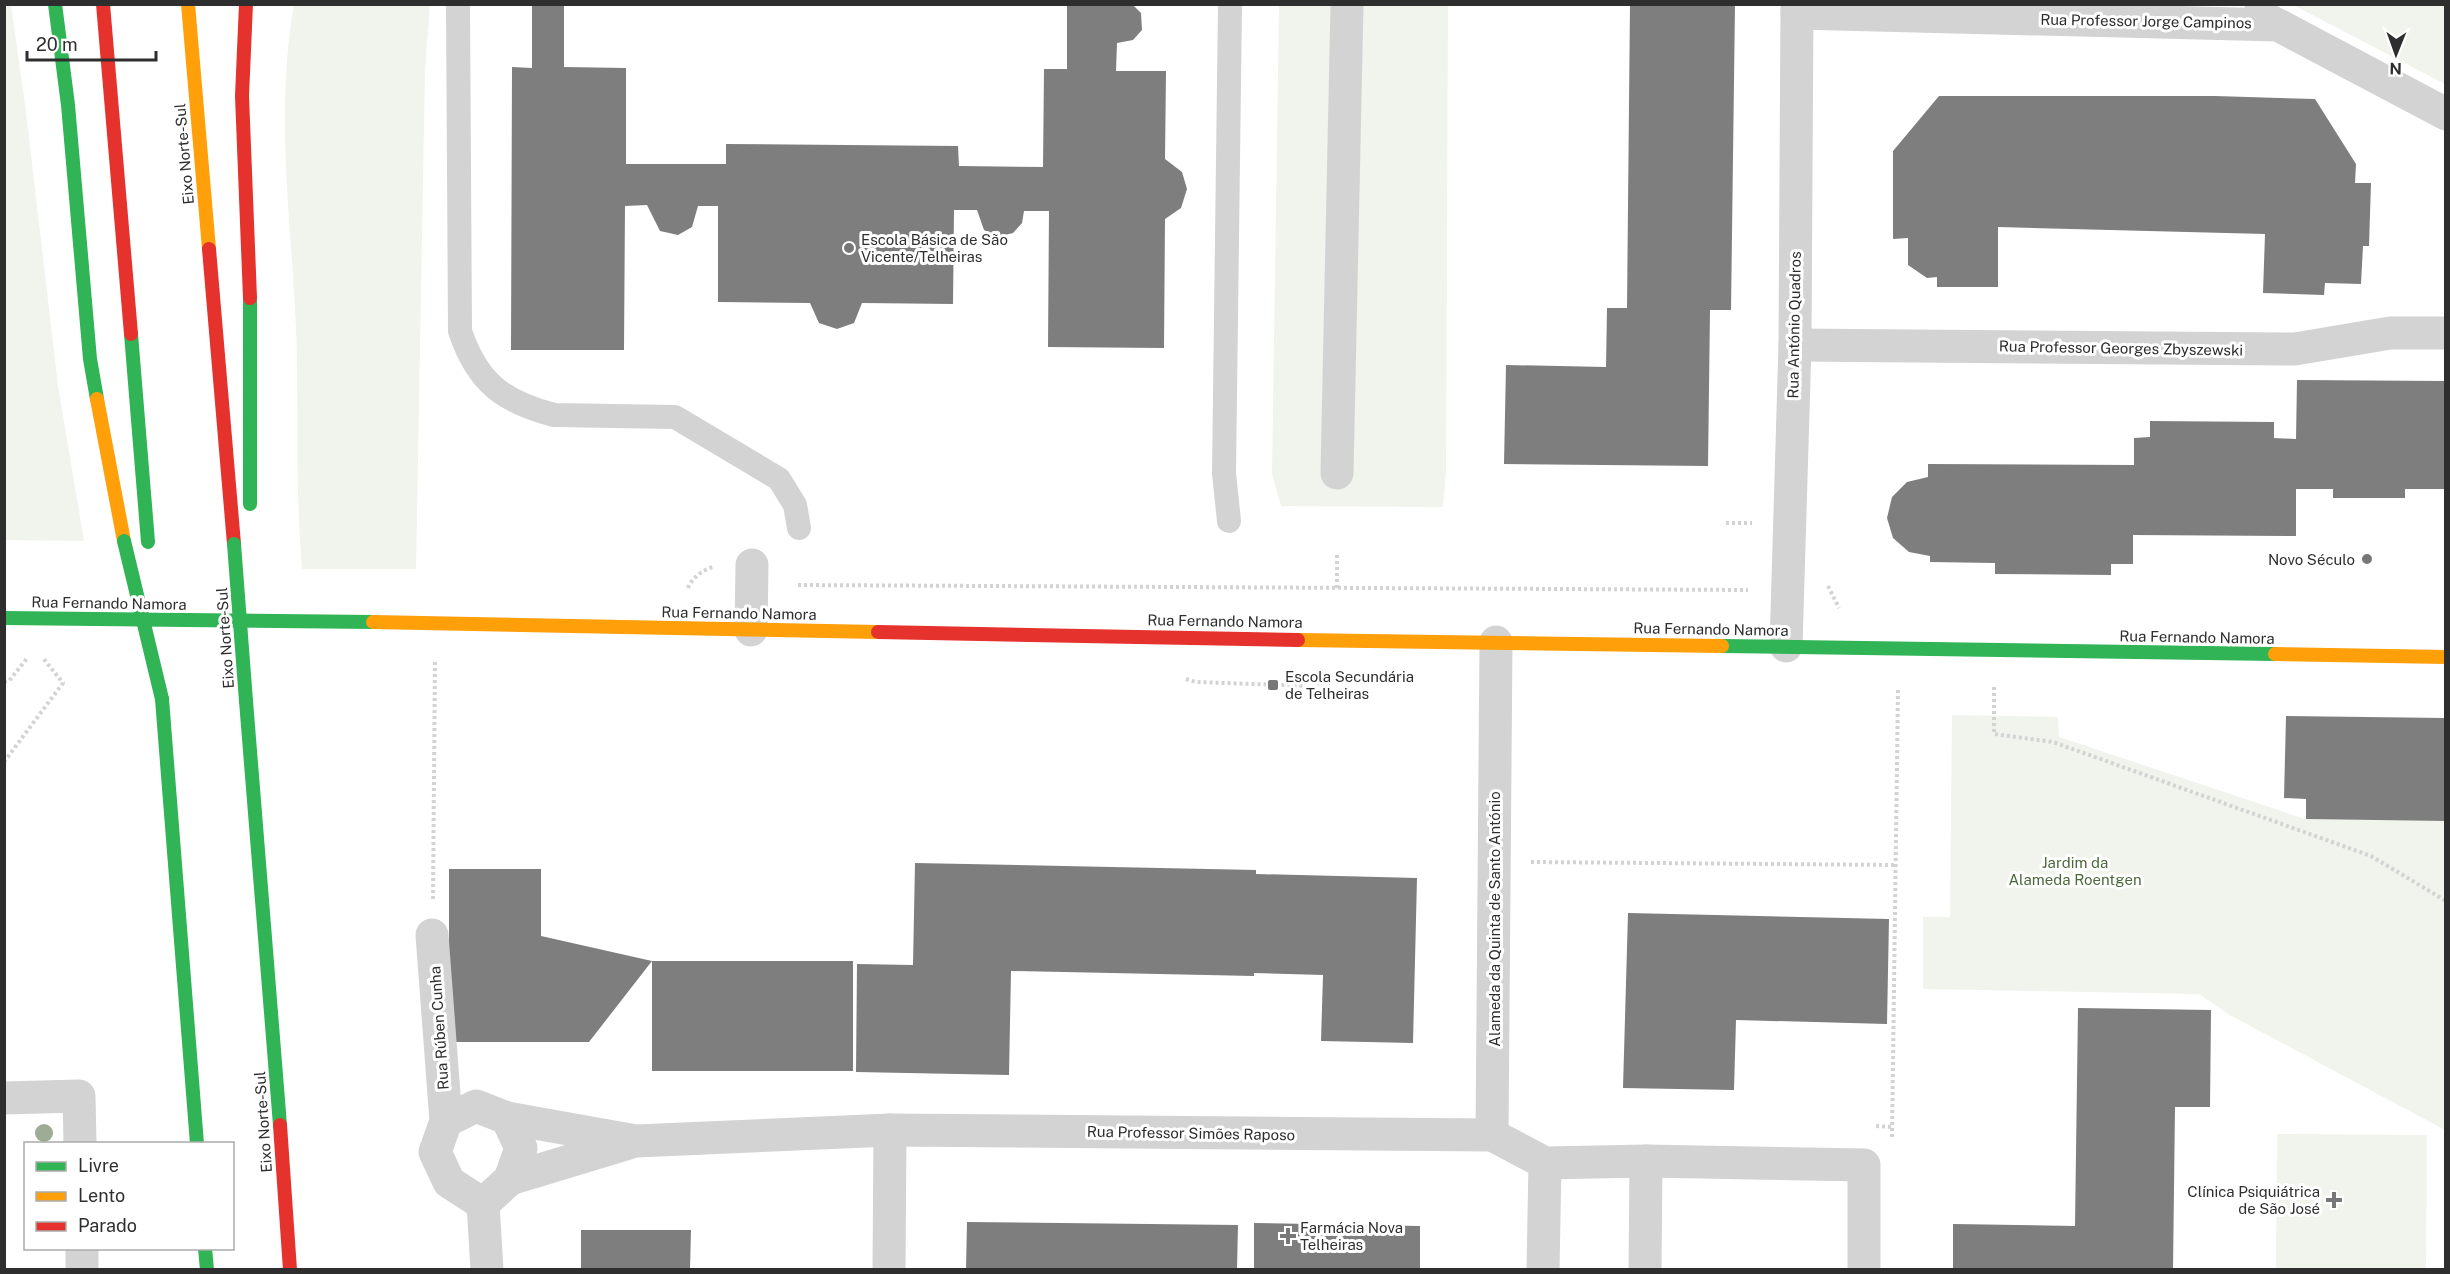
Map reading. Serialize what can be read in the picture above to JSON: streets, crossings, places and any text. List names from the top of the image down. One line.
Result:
{"streets":{"main road":["Eixo Norte-Sul","Rua Fernando Namora"],"street":["Rua Professor Jorge Campinos","Rua António Quadros","Rua Professor Georges Zbyszewski","Alameda da Quinta de Santo António","Rua Rúben Cunha","Rua Professor Simões Raposo"]},"crossings":[["Rua Professor Jorge Campinos","Rua António Quadros"],["Rua António Quadros","Rua Professor Georges Zbyszewski"],["Rua António Quadros","Rua Fernando Namora"],["Rua Fernando Namora","Alameda da Quinta de Santo António"],["Alameda da Quinta de Santo António","Rua Professor Simões Raposo"],["Rua Rúben Cunha","Rua Professor Simões Raposo"]],"parks":["Jardim da Alameda Roentgen"],"places":{"other":["Escola Básica de São Vicente/Telheiras","Novo Século"],"transit":["Escola Secundária de Telheiras"],"health":["Clínica Psiquiátrica de São José","Farmácia Nova Telheiras"]},"legend":["Livre","Lento","Parado"],"scale_bar":"20 m","north":"bottom"}
